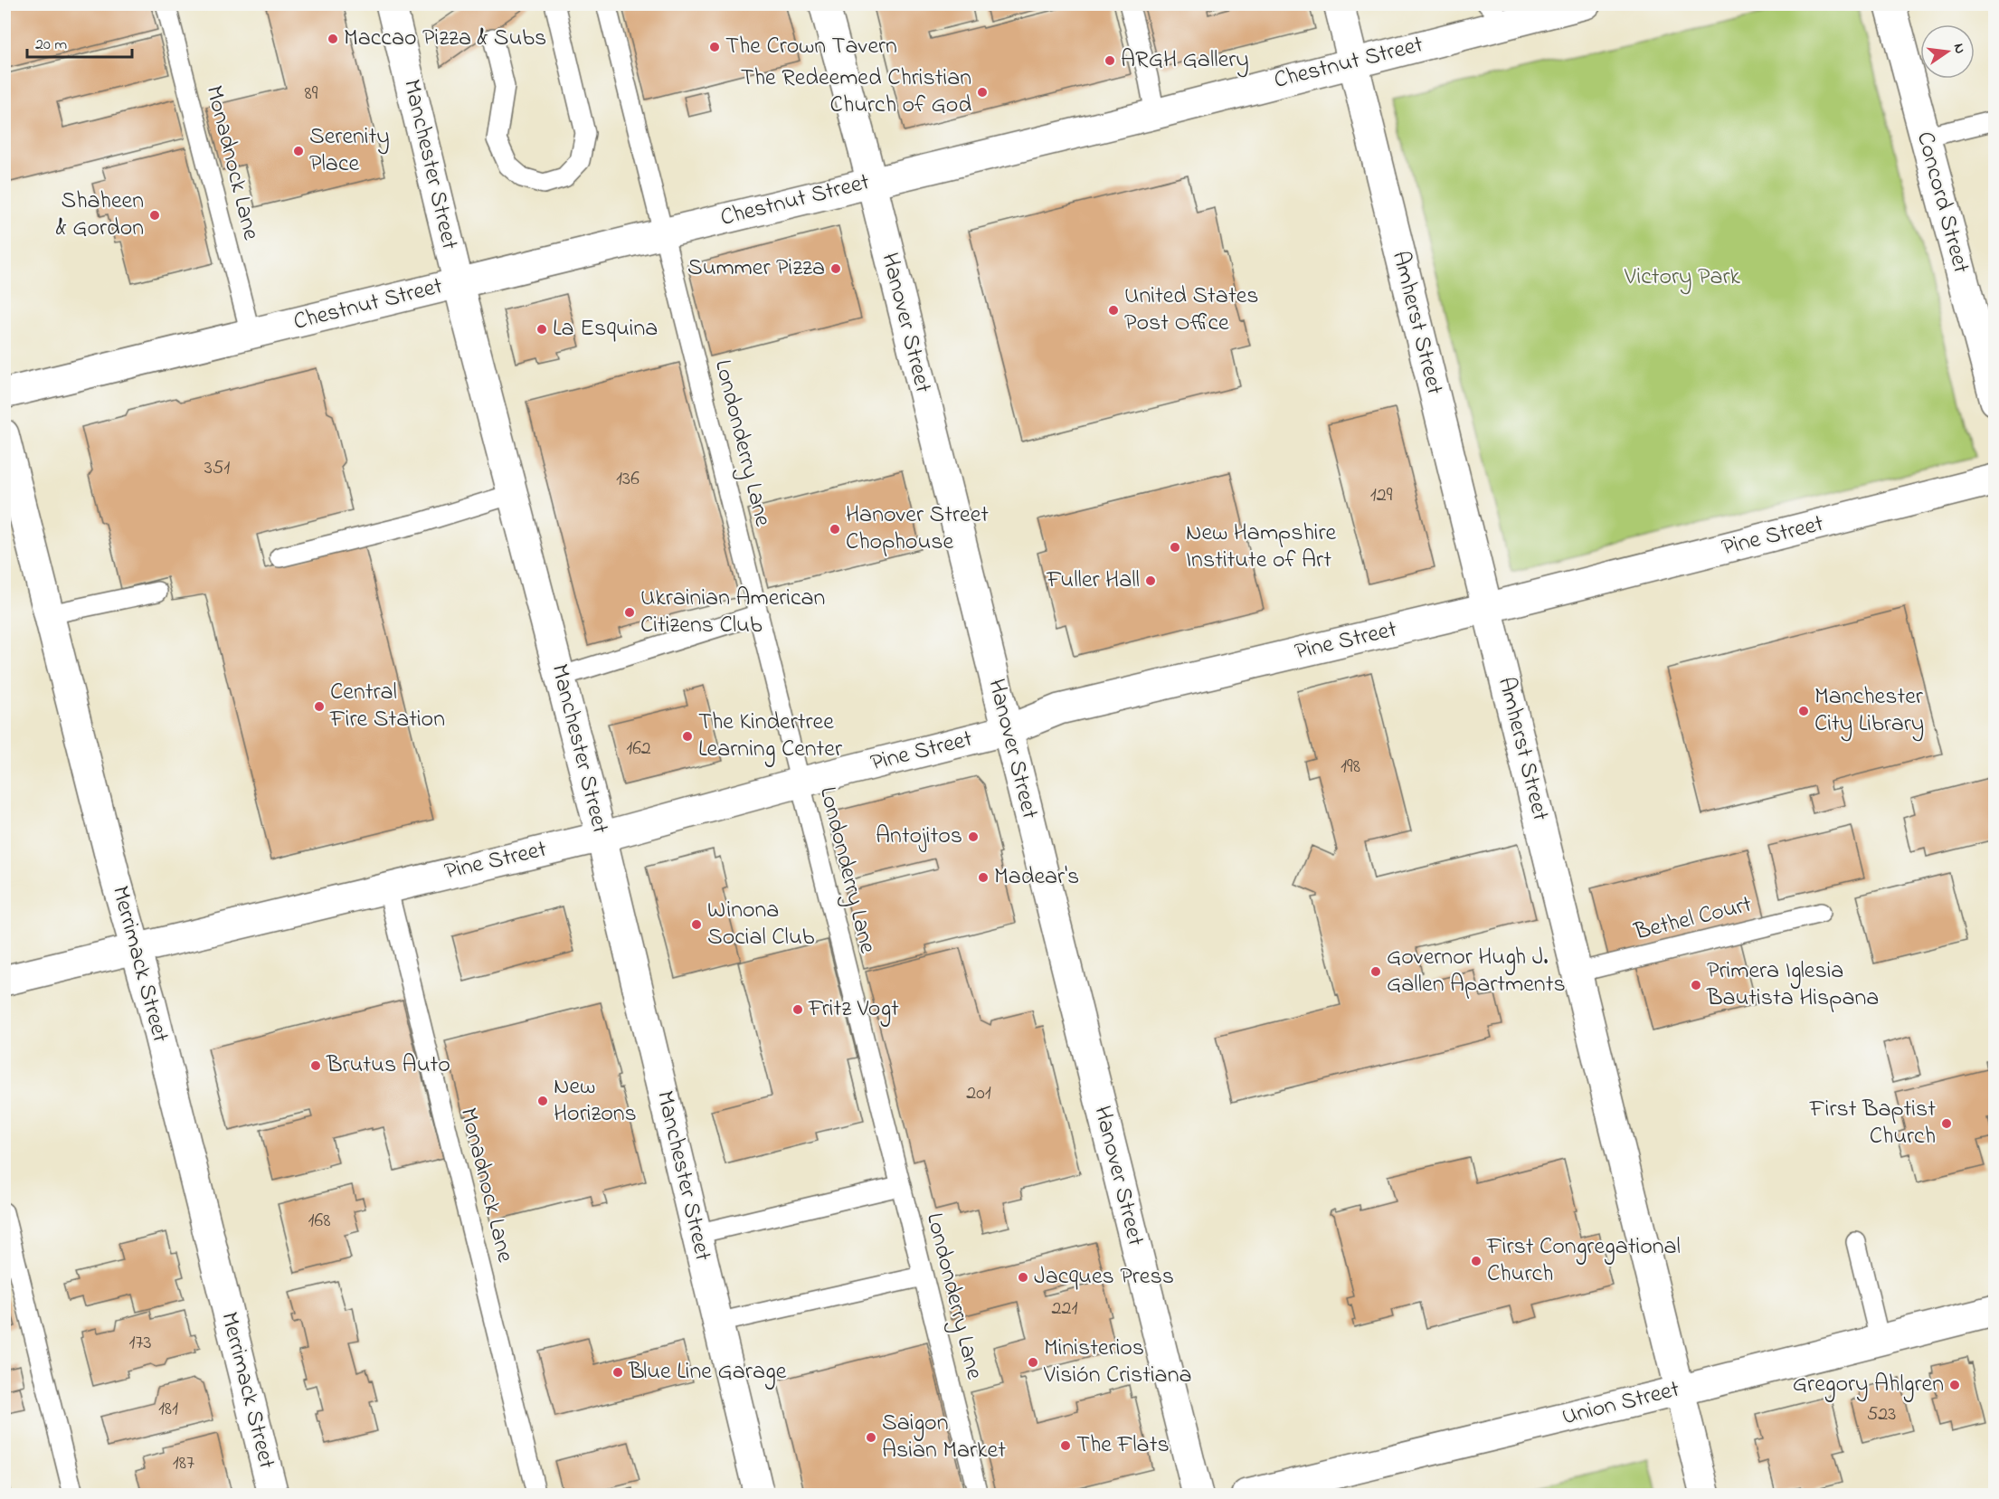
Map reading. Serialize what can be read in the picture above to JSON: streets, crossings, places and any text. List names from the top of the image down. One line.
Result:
{"streets":{"street":["Chestnut Street","Manchester Street","Concord Street","Hanover Street","Amherst Street","Pine Street","Merrimack Street","Union Street"],"lane":["Monadnock Lane","Londonderry Lane","Bethel Court"]},"crossings":[["Chestnut Street","Monadnock Lane"],["Chestnut Street","Manchester Street"],["Chestnut Street","Hanover Street"],["Chestnut Street","Amherst Street"],["Chestnut Street","Londonderry Lane"],["Monadnock Lane","Pine Street"],["Manchester Street","Pine Street"],["Hanover Street","Pine Street"],["Amherst Street","Pine Street"],["Amherst Street","Bethel Court"],["Amherst Street","Union Street"],["Londonderry Lane","Pine Street"],["Pine Street","Merrimack Street"]],"parks":["Victory Park"],"places":["Maccao Pizza & Subs","The Crown Tavern","ARGH Gallery","The Redeemed Christian Church of God","Serenity Place","Shaheen & Gordon","Summer Pizza","United States Post Office","La Esquina","Hanover Street Chophouse","New Hampshire Institute of Art","Fuller Hall","Ukrainian American Citizens Club","Central Fire Station","Manchester City Library","The Kindertree Learning Center","Antojitos","Madear's","Winona Social Club","Governor Hugh J. Gallen Apartments","Primera Iglesia Bautista Hispana","Fritz Vogt","Brutus Auto","New Horizons","First Baptist Church","First Congregational Church","Jacques Press","Ministerios Visión Cristiana","Blue Line Garage","Gregory Ahlgren","Saigon Asian Market","The Flats"],"house_numbers":["89","351","136","129","162","198","201","168","221","173","181","523","187"],"scale_bar":"20 m","north":"right"}
